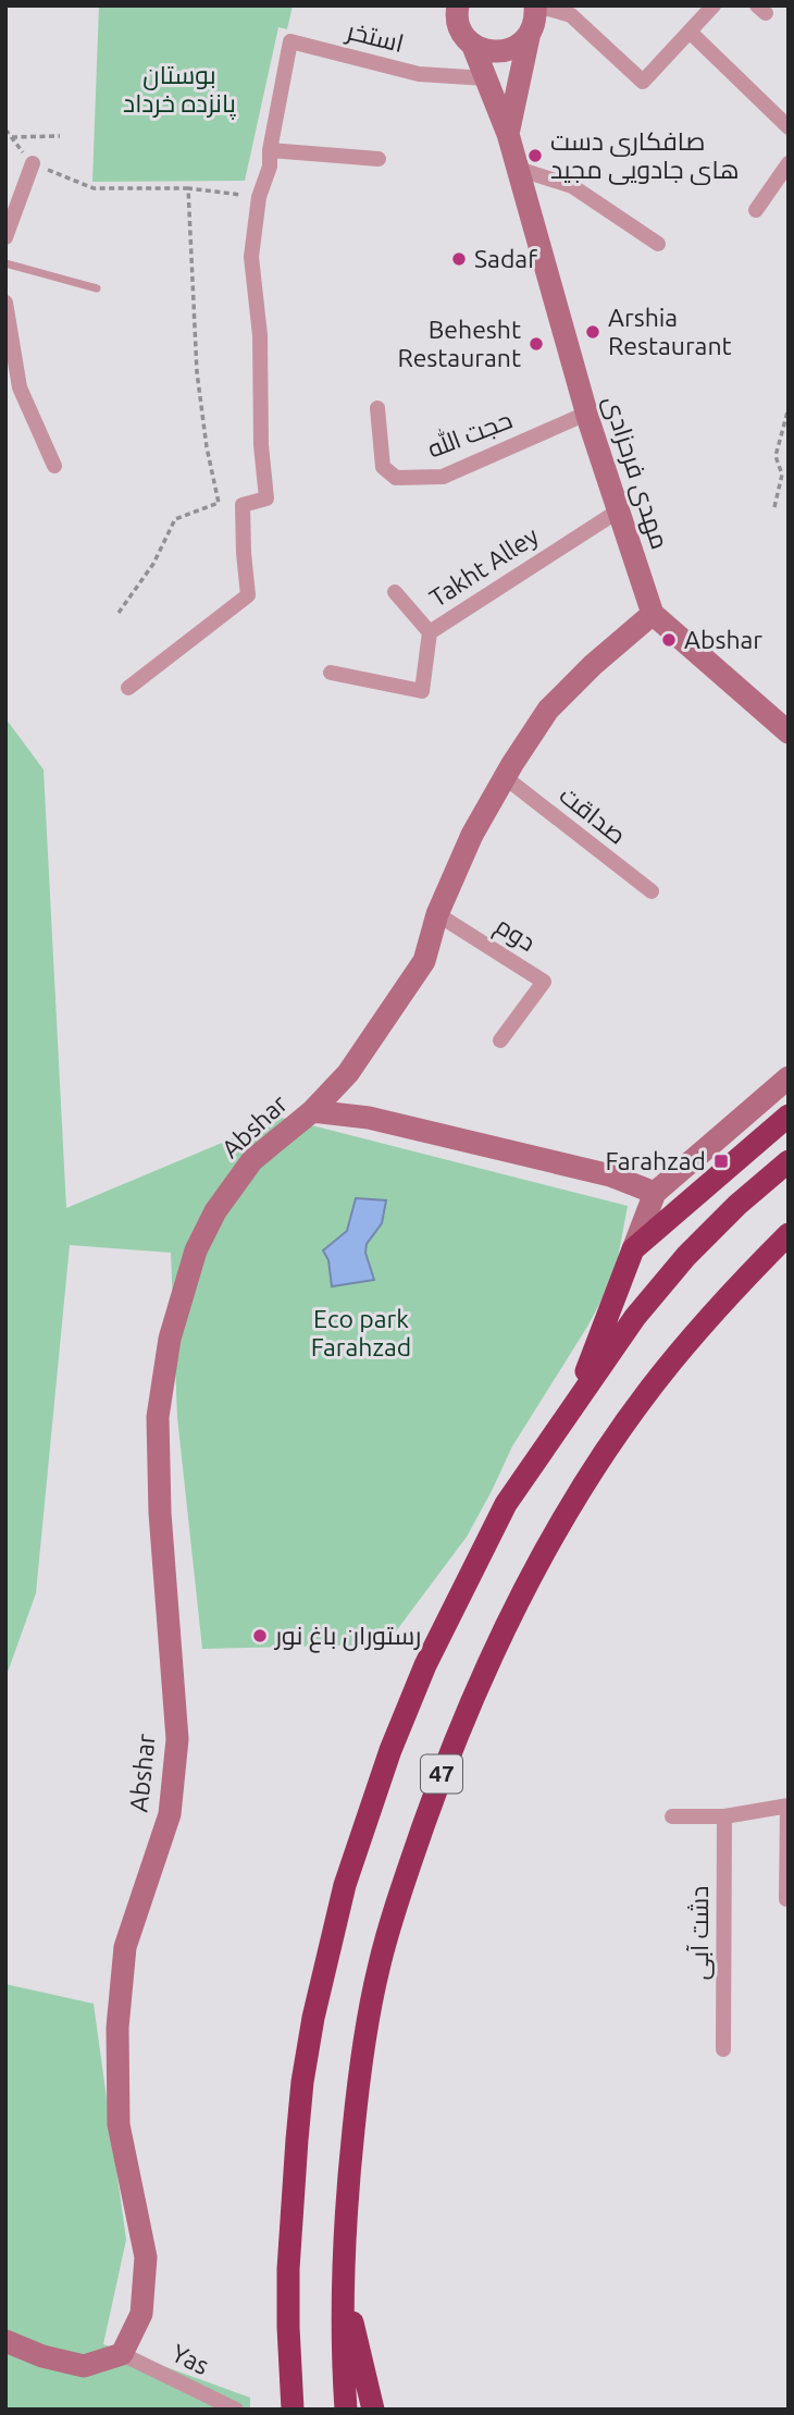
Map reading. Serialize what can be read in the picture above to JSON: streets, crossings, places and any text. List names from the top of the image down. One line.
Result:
{"streets":{"highway":["47"],"street":["استخر","حجت الله","مهدی فرحزادی","Takht Alley","صداقت","دوم","Abshar","دشت آبی","Yas"]},"crossings":[["استخر","مهدی فرحزادی"],["حجت الله","مهدی فرحزادی"],["مهدی فرحزادی","Takht Alley"],["مهدی فرحزادی","Abshar"],["صداقت","Abshar"],["دوم","Abshar"],["Abshar","Yas"]],"parks":["بوستان پانزده خرداد","Eco park Farahzad"],"places":{"other":["صافکاری دست های جادویی مجید","Sadaf","Arshia Restaurant","Behesht Restaurant","Abshar","رستوران باغ نور"],"transit":["Farahzad"]}}
